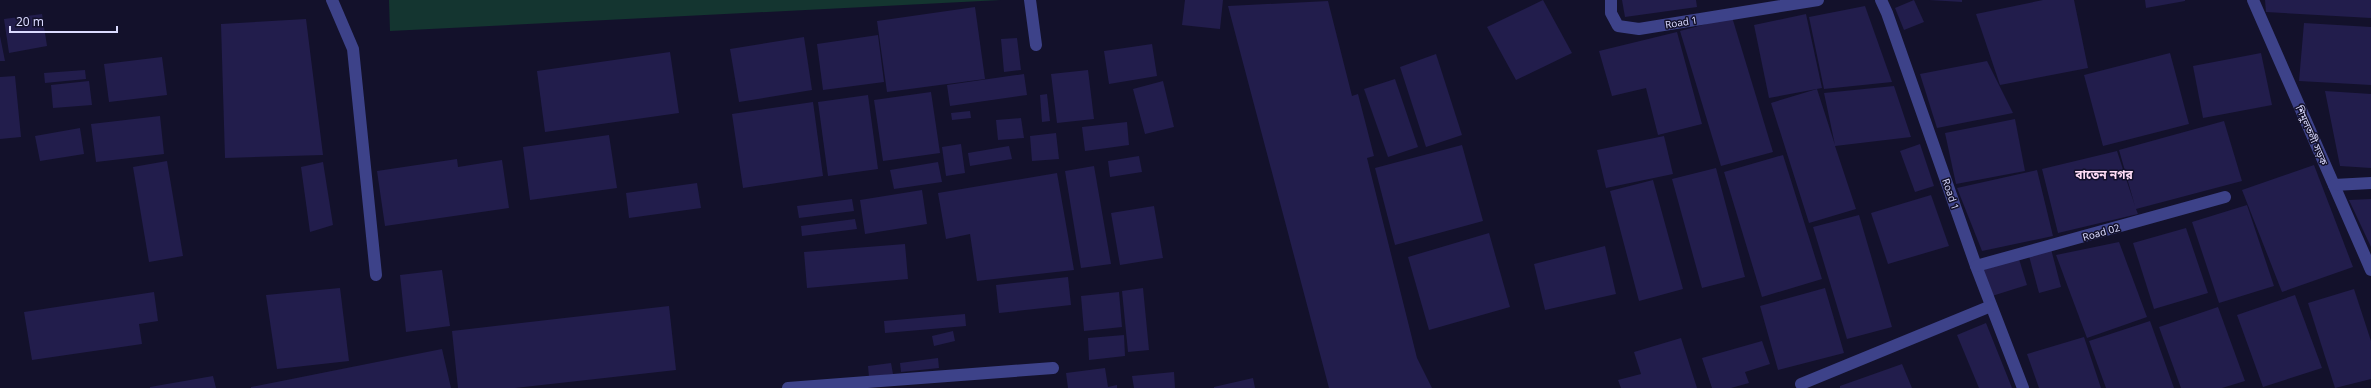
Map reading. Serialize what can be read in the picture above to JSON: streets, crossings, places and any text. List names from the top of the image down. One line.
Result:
{"streets":{"street":["Road 1","শিমুলতলী সড়ক","Road 02"]},"crossings":[["Road 1","Road 02"]],"districts":["বাতেন নগর"],"scale_bar":"20 m"}
